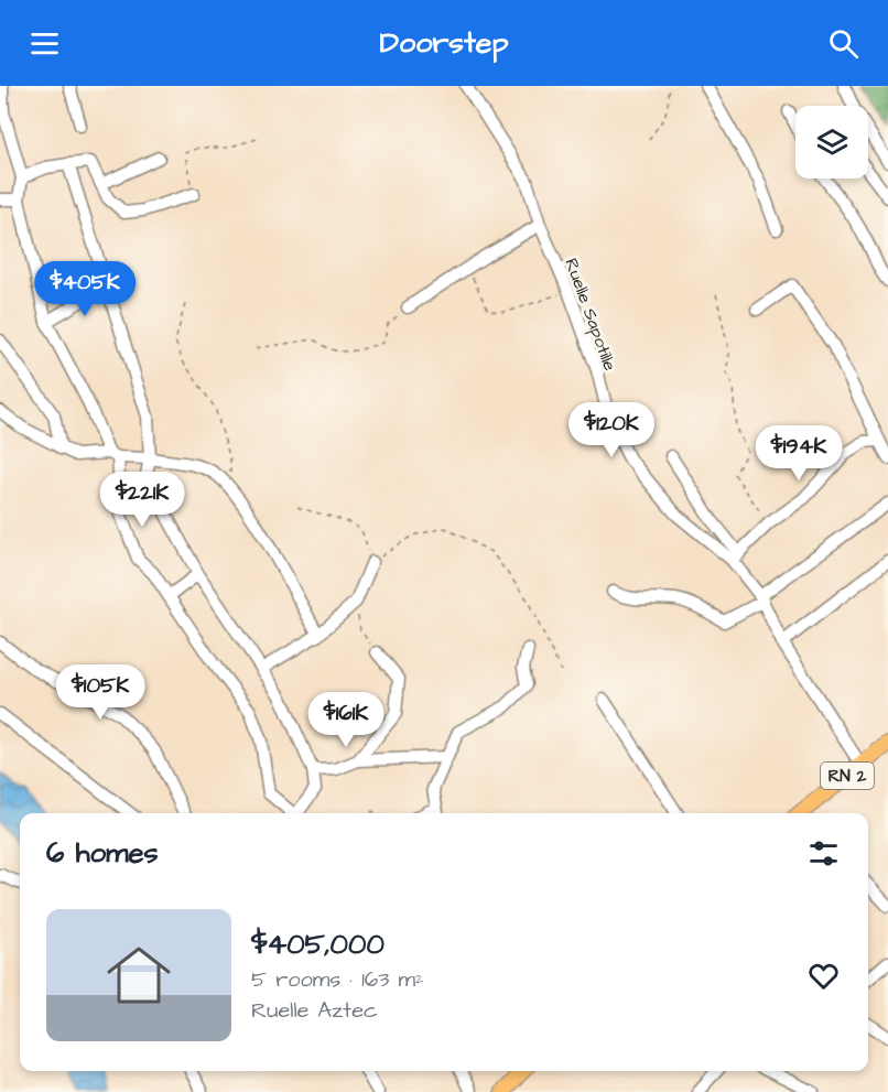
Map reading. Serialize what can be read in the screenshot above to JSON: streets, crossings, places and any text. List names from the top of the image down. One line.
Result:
{"streets":{"main road":["RN 2"],"street":["Ruelle Sapotille"]},"crossings":[["Ruelle Sapotille","RN 2"]],"page":{"header":"Doorstep","price":["$405K","$120K","$194K","$221K","$105K","$161K"],"heading":"6 homes","list":[{"name":"$405,000","note":"5 rooms · 163 m² · Ruelle Aztec"}]}}
